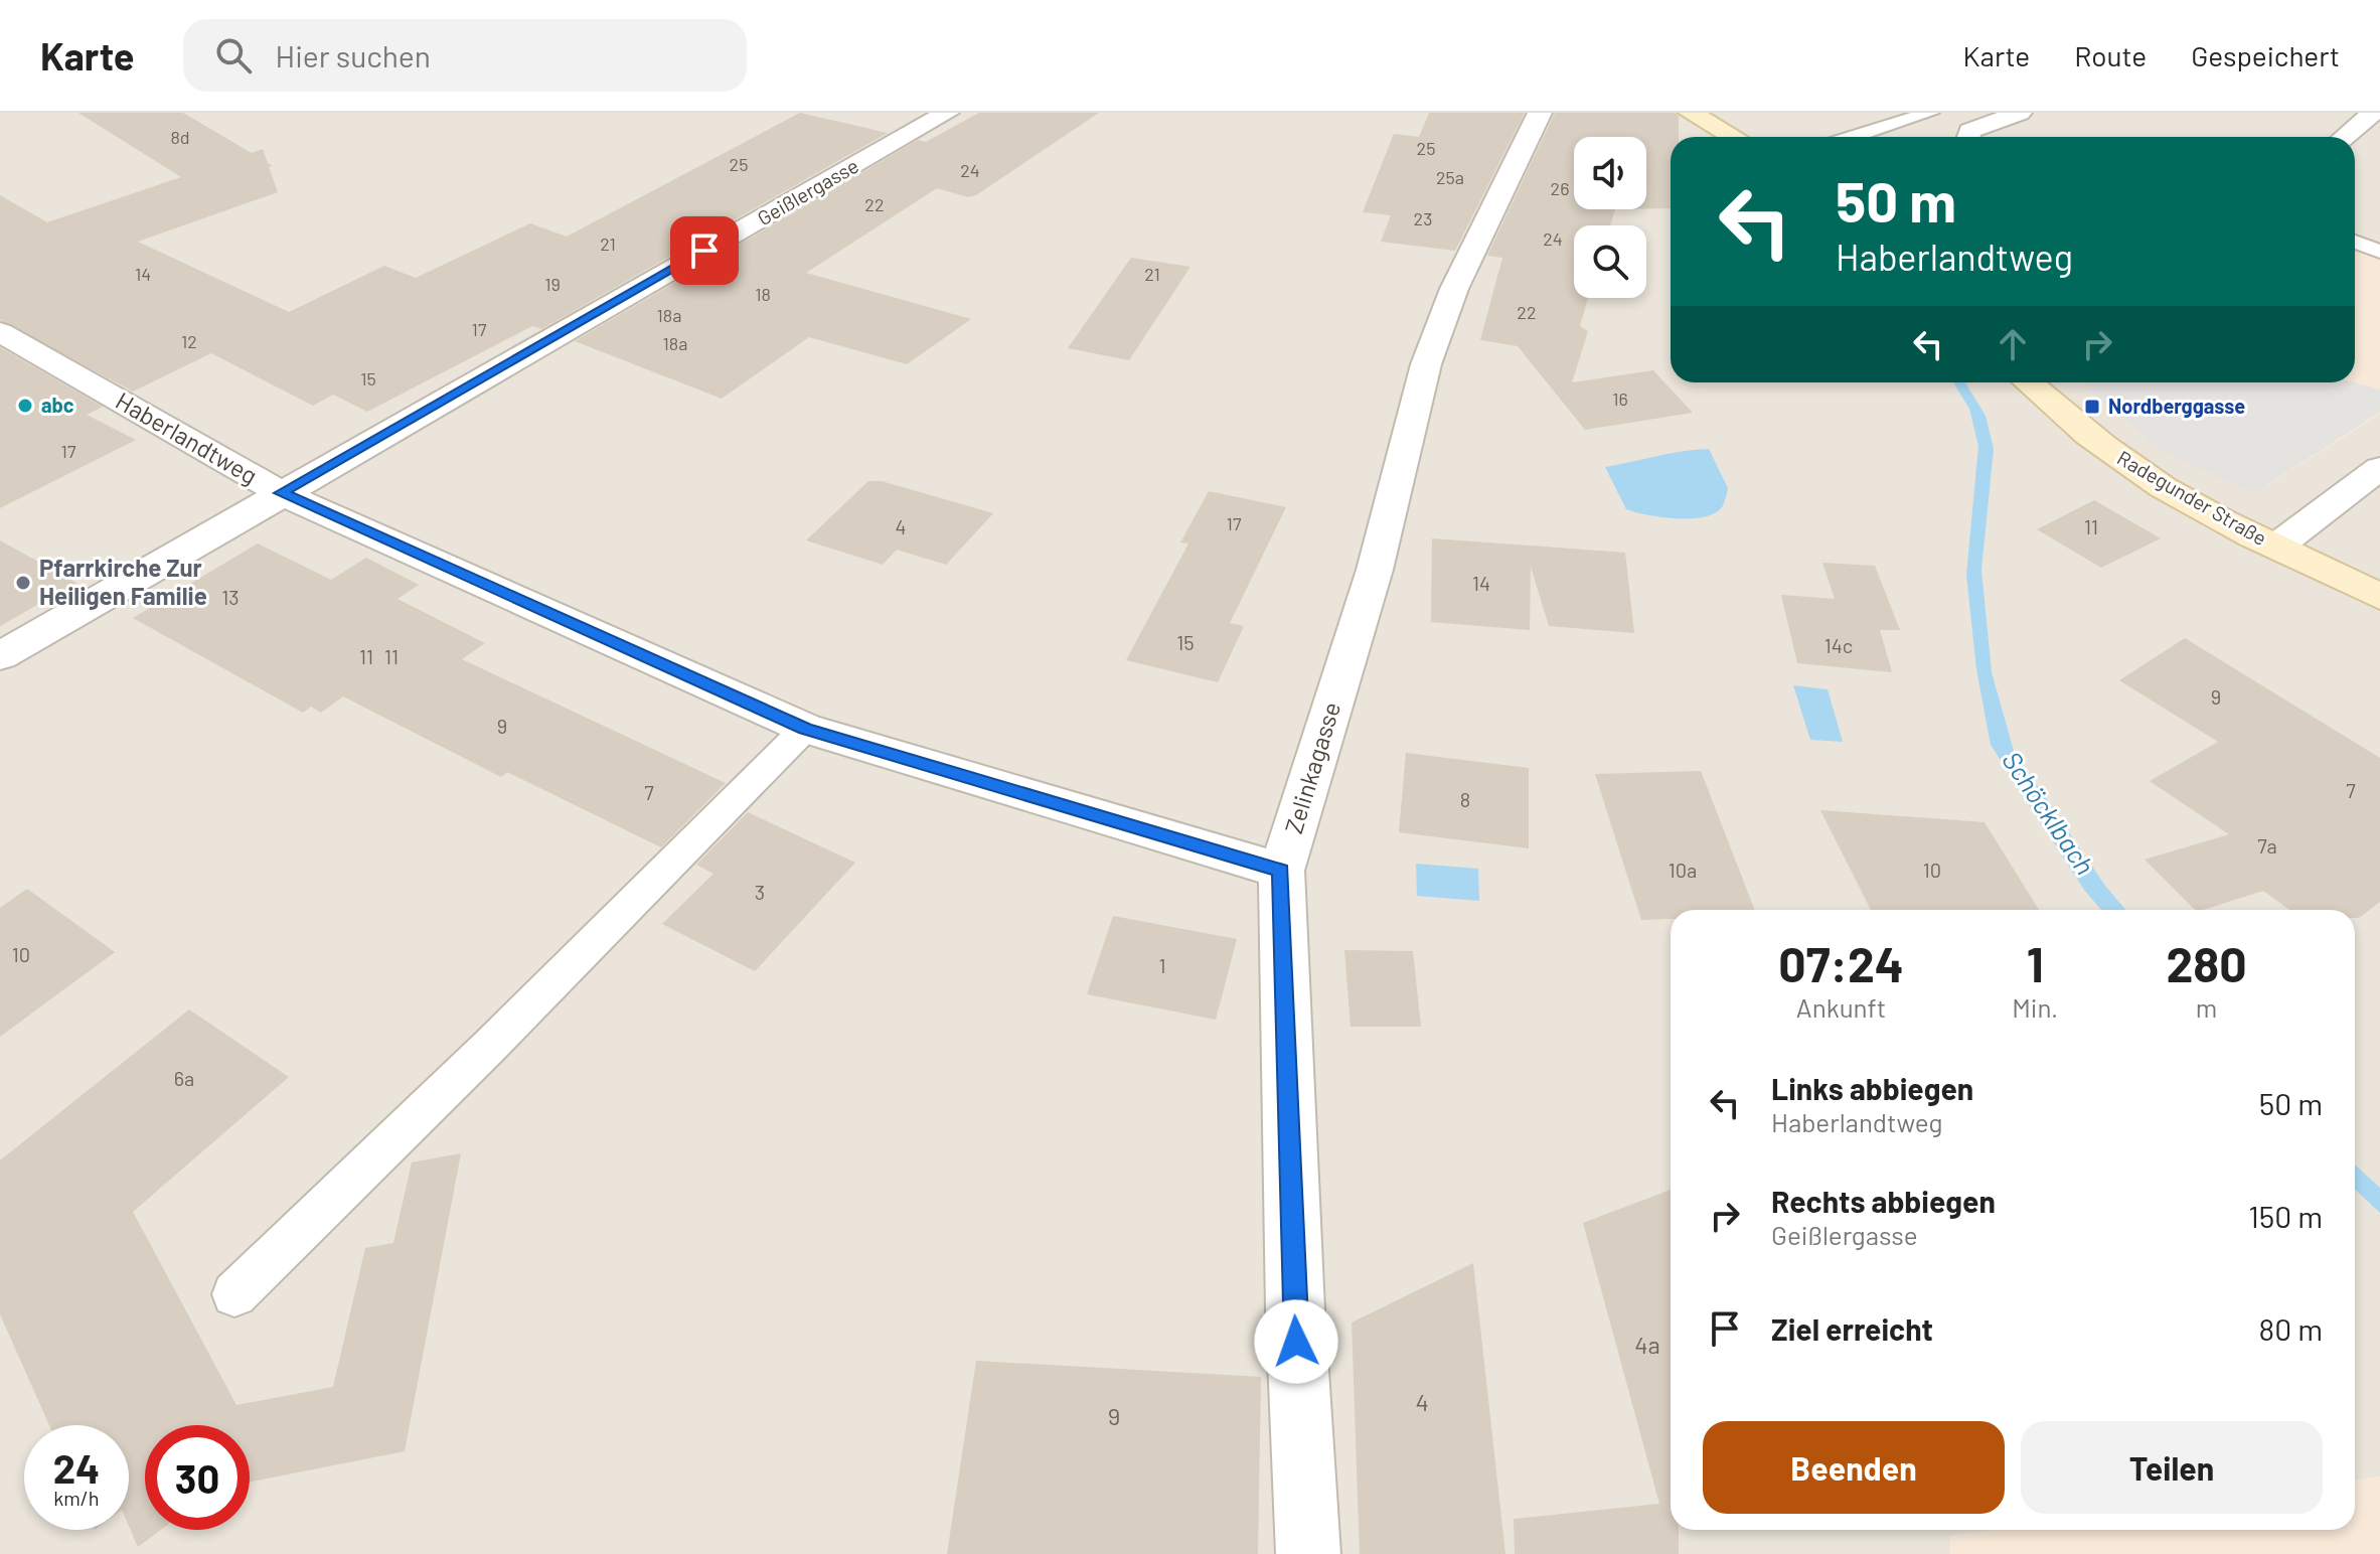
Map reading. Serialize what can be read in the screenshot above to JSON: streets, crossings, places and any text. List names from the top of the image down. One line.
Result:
{"streets":{"main road":["Radegunder Straße"],"street":["Geißlergasse","Haberlandtweg","Zelinkagasse"]},"crossings":[["Geißlergasse","Haberlandtweg"],["Haberlandtweg","Zelinkagasse"]],"water":["Schöcklbach"],"places":{"other":["abc","Pfarrkirche Zur Heiligen Familie"],"transit":["Nordberggasse"]},"house_numbers":["8d","25","25","24","25a","26","22","23","24","21","14","21","19","18","22","18a","17","12","18a","15","16","17","17","4","11","14","13","15","14c","11","11","9","9","7","7","8","7a","10a","10","3","10","1","6a","4a","4","9"],"page":{"header":"Karte","search":"Hier suchen","nav":["Karte","Route","Gespeichert"],"turn":["50 m","Haberlandtweg"],"eta":["07:24","Ankunft","1","Min.","280","m"],"list":[{"name":"Links abbiegen","note":"Haberlandtweg","value":"50 m"},{"name":"Rechts abbiegen","note":"Geißlergasse","value":"150 m"},{"name":"Ziel erreicht","value":"80 m"}],"buttons":["Beenden","Teilen"],"speed":"24 km/h","limit":"30"}}
